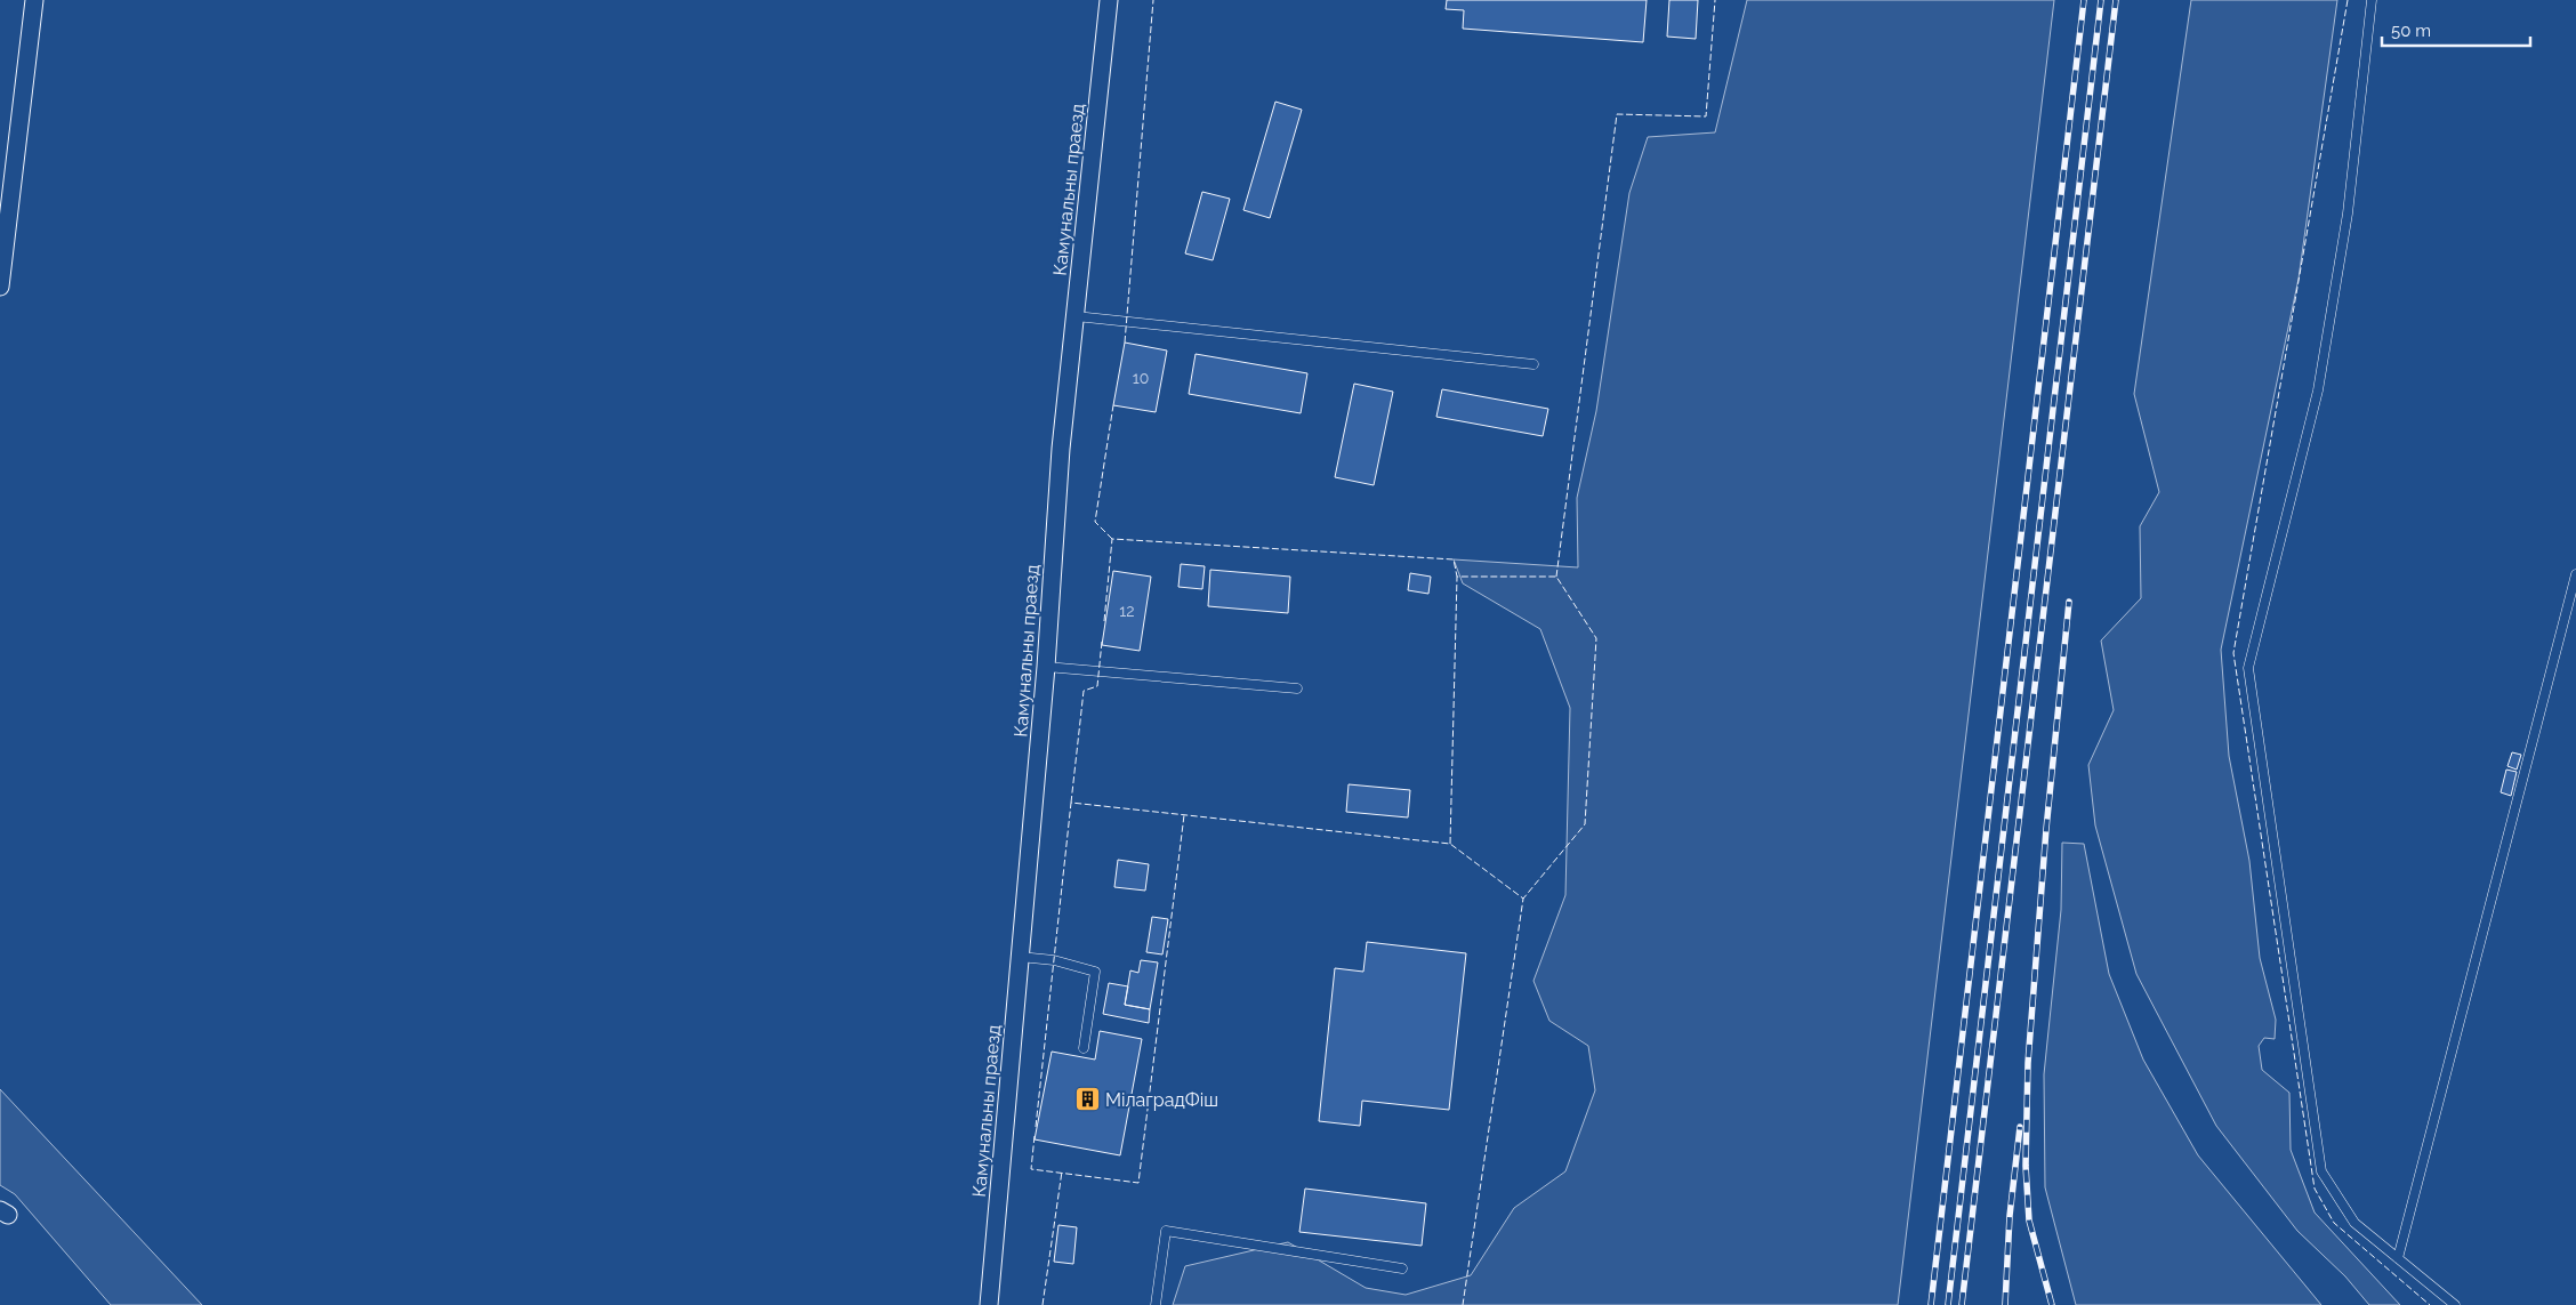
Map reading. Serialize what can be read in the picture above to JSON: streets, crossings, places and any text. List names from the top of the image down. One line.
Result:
{"streets":{"street":["Камунальны праезд"]},"places":{"building":["МілаградФіш"]},"house_numbers":["10","12"],"scale_bar":"50 m"}
